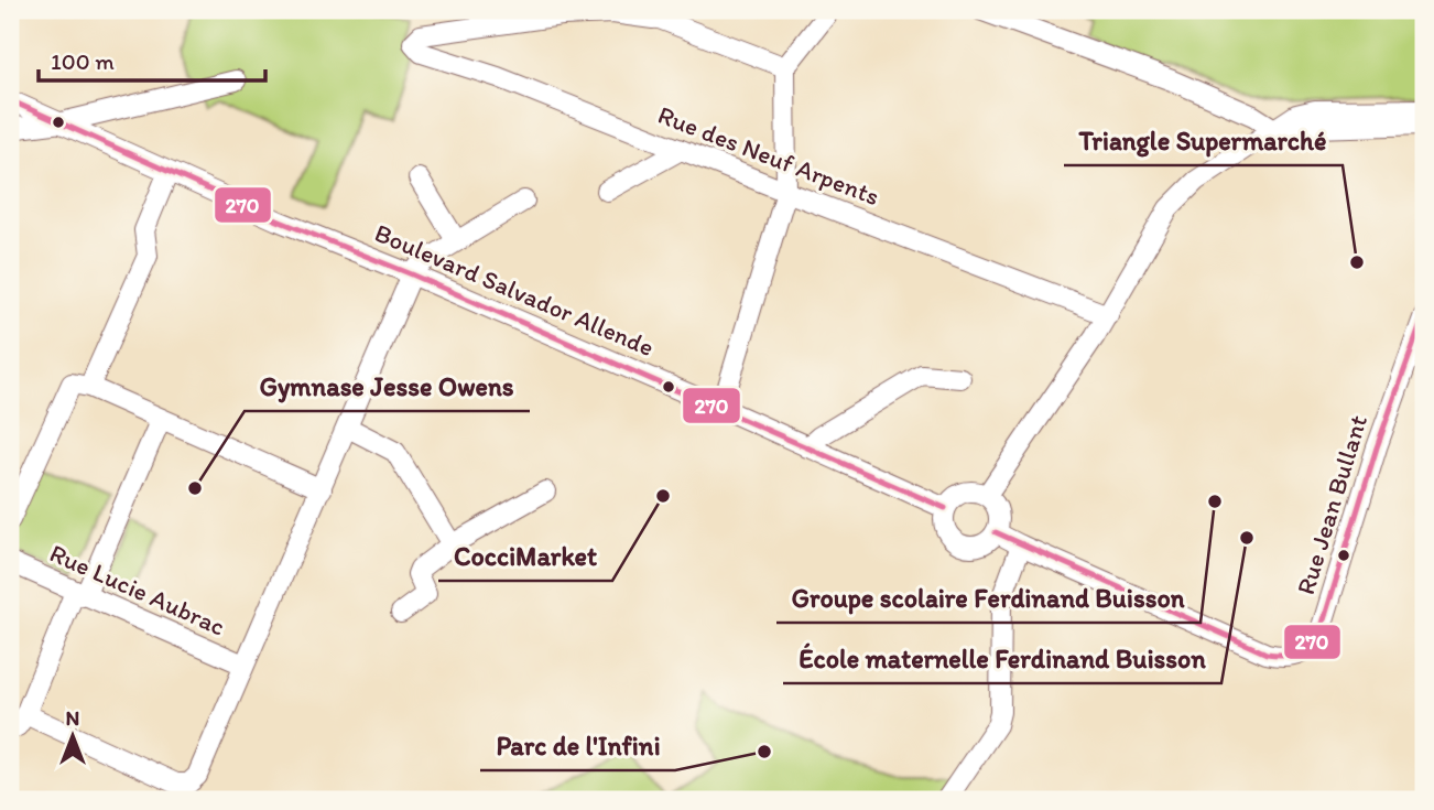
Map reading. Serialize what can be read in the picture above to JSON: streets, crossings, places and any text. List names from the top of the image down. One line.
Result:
{"streets":{"street":["Rue des Neuf Arpents","Boulevard Salvador Allende","Rue Jean Bullant","Rue Lucie Aubrac"]},"crossings":[["Boulevard Salvador Allende","Rue Jean Bullant"]],"places":["Triangle Supermarché","Gymnase Jesse Owens","CocciMarket","Groupe scolaire Ferdinand Buisson","École maternelle Ferdinand Buisson","Parc de l'Infini"],"lines":["transit line 270"],"scale_bar":"100 m","north":"top"}
